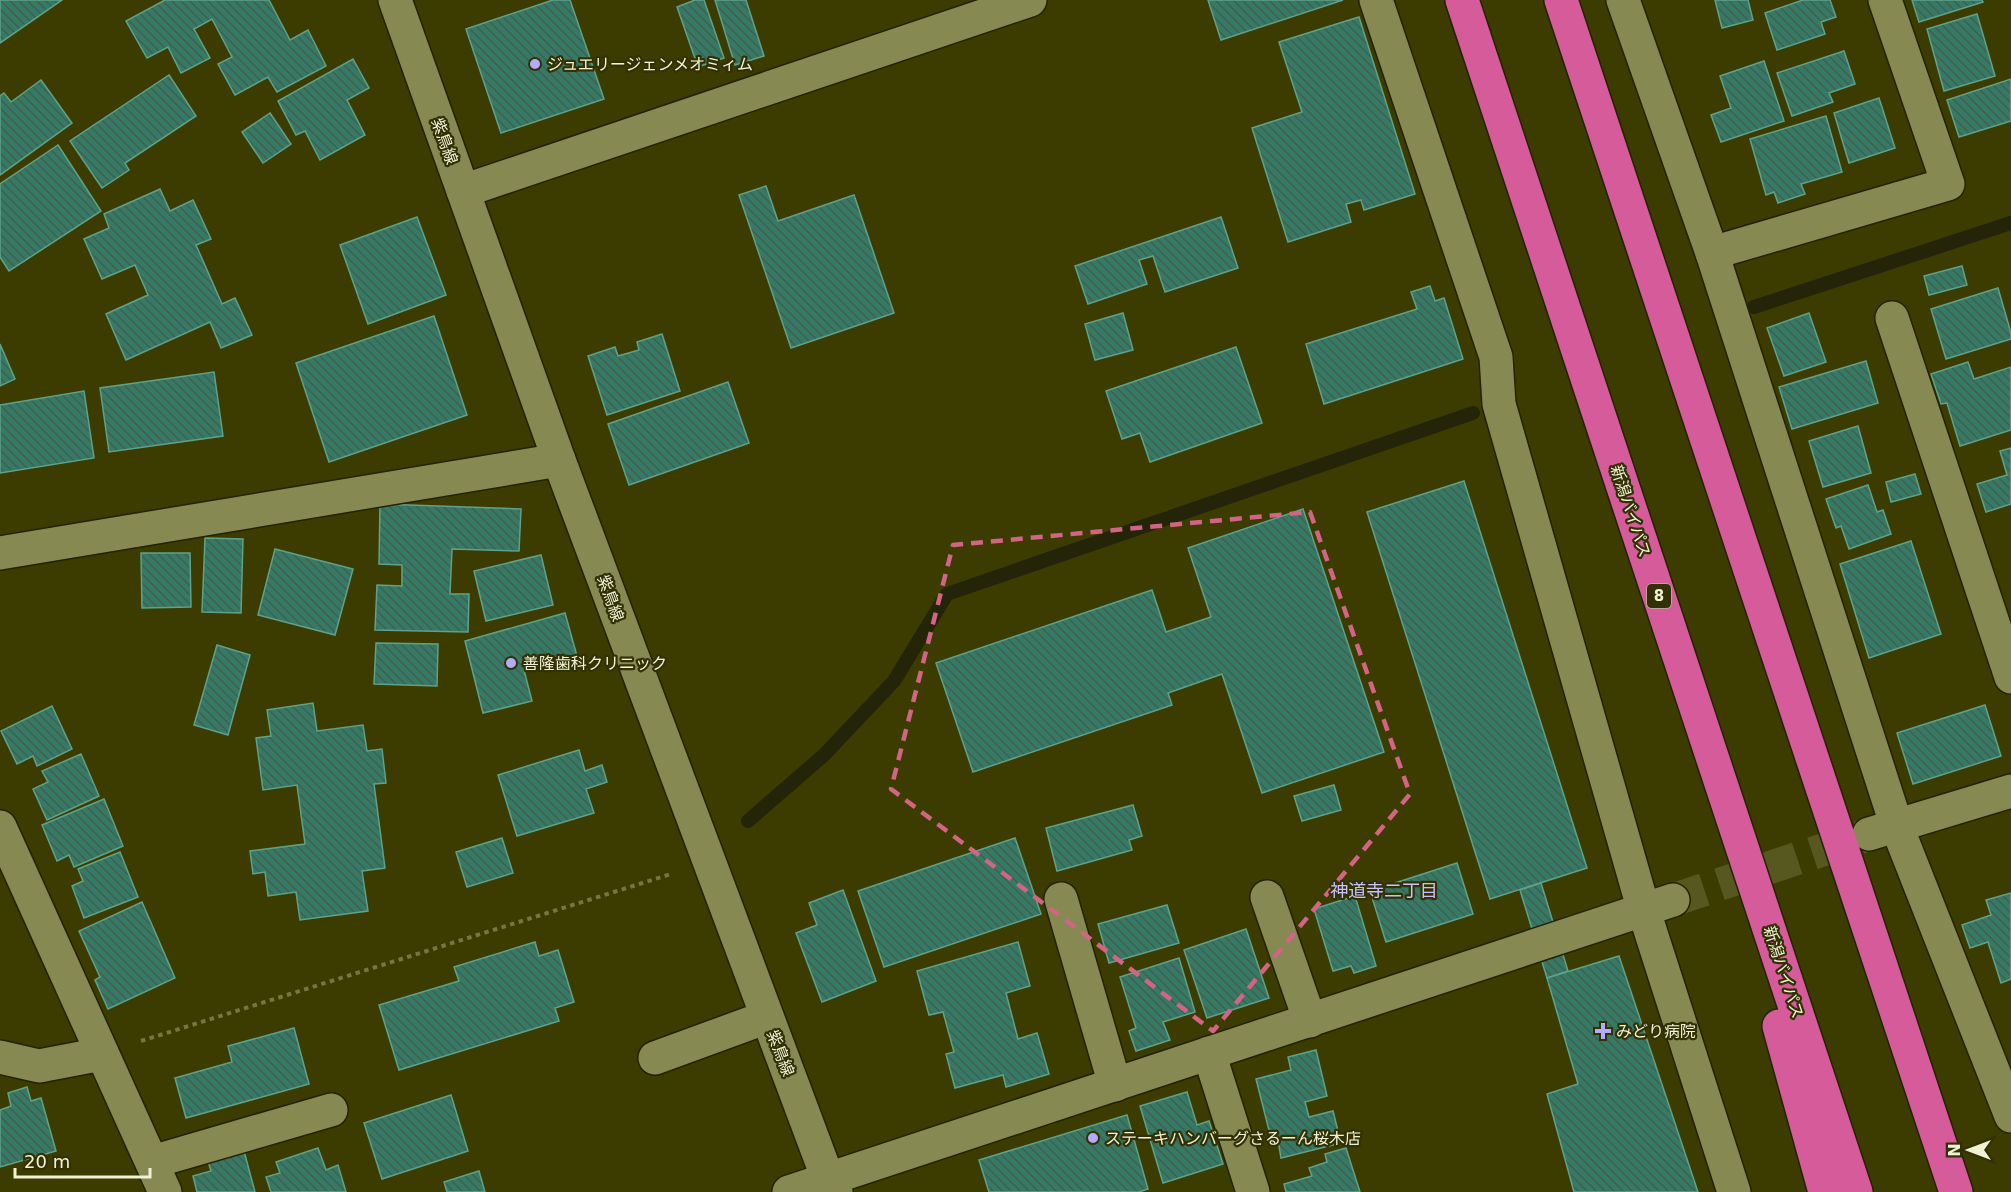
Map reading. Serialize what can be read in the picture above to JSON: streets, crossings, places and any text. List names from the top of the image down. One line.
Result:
{"streets":{"highway":["新潟バイパス","8"],"street":["紫鳥線"]},"districts":["神道寺二丁目"],"places":{"other":["ジュエリージェンメオミィム","善隆歯科クリニック","ステーキハンバーグさるーん桜木店"],"health":["みどり病院"]},"scale_bar":"20 m","north":"left"}
